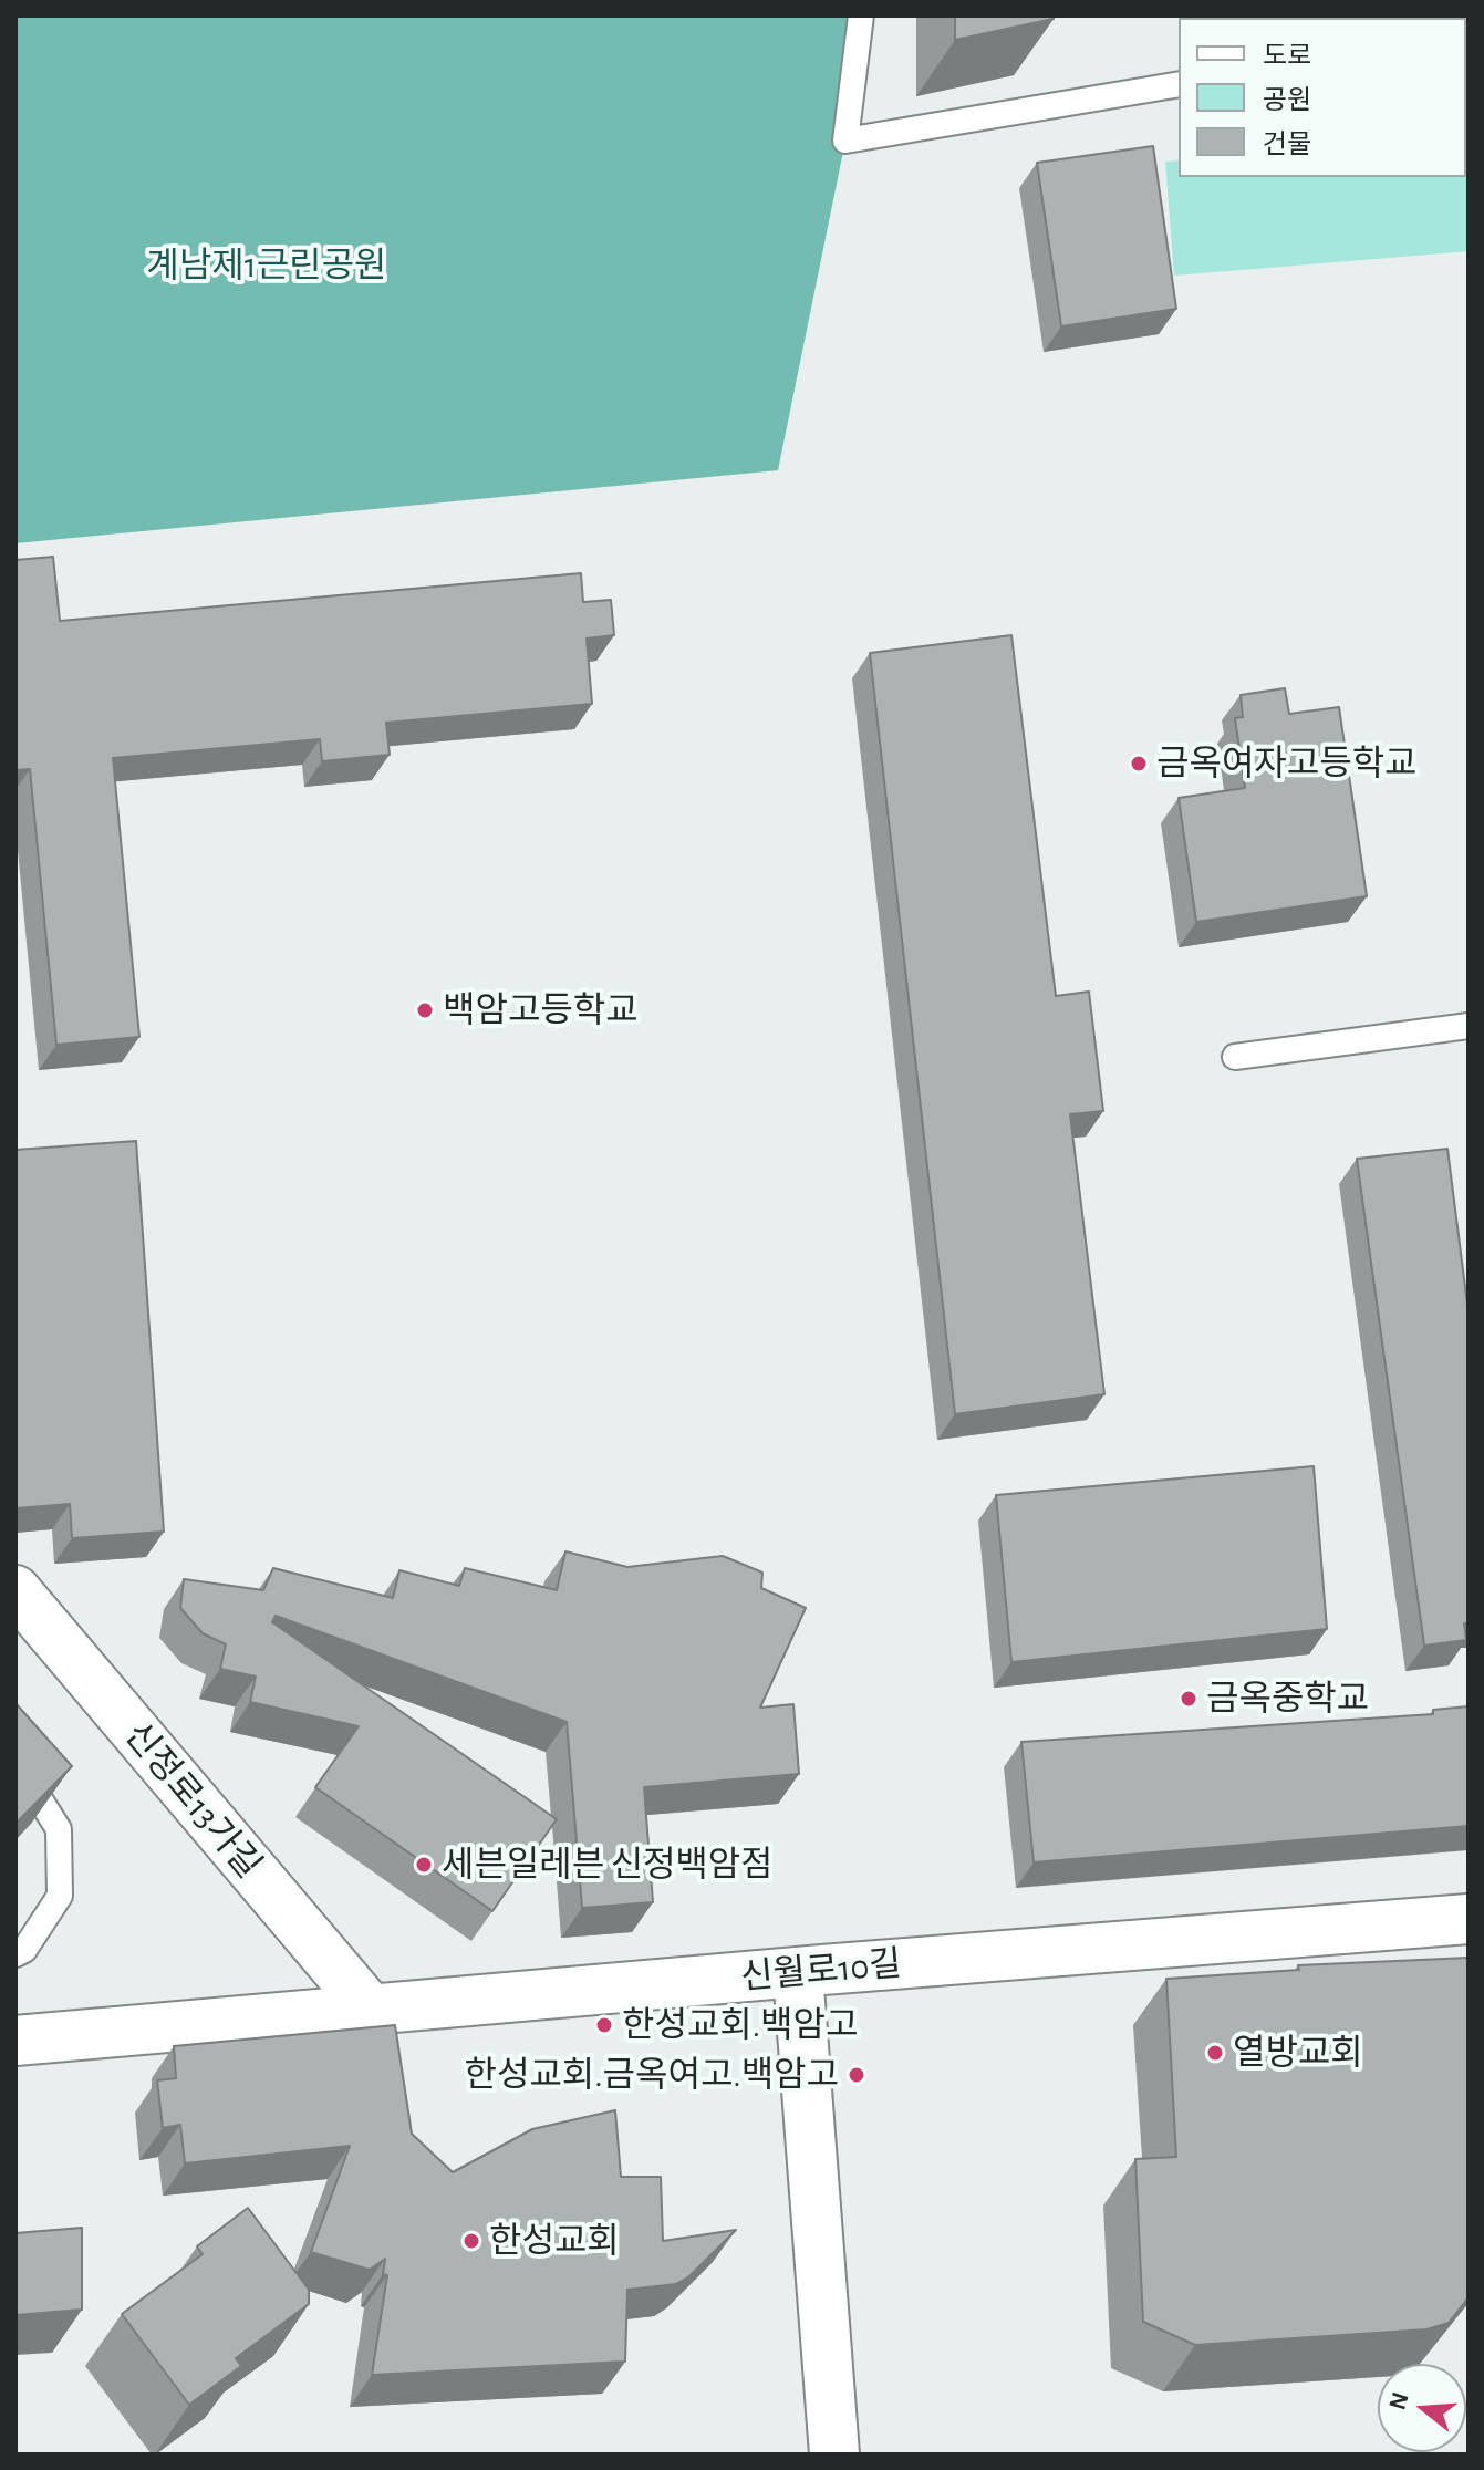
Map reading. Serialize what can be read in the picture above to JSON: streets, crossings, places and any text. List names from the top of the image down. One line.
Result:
{"streets":{"street":["신정로13가길","신월로10길"]},"crossings":[["신정로13가길","신월로10길"]],"parks":["계남제1근린공원"],"places":["금옥여자고등학교","백암고등학교","금옥중학교","세븐일레븐 신정백암점","한성교회.백암고","열방교회","한성교회.금옥여고.백암고","한성교회"],"legend":["도로","공원","건물"],"north":"left"}
